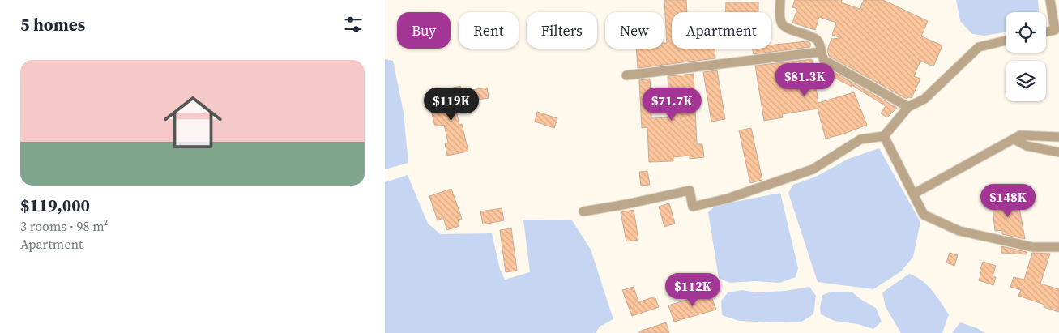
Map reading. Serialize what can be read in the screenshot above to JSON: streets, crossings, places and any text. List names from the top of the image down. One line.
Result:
{"page":{"heading":"5 homes","chip":["Buy","Rent","Filters","New","Apartment"],"list":[{"name":"$119,000","note":"3 rooms · 98 m² · Apartment"}],"price":["$81.3K","$119K","$71.7K","$148K","$112K"]}}
